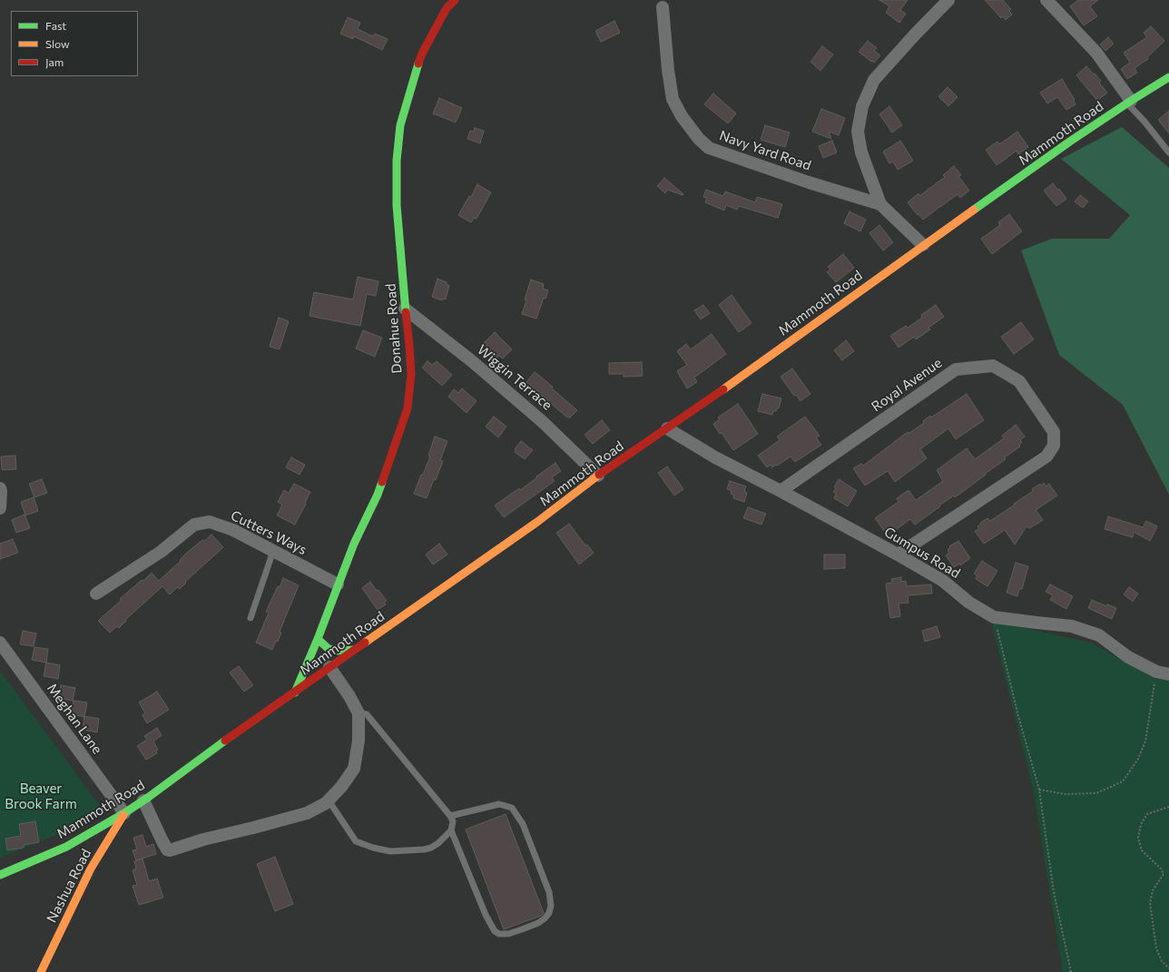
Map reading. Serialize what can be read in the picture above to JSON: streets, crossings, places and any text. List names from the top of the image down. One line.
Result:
{"streets":{"main road":["Mammoth Road","Donahue Road","Nashua Road"],"street":["Navy Yard Road","Wiggin Terrace","Royal Avenue","Cutters Ways","Gumpus Road","Meghan Lane"]},"crossings":[["Mammoth Road","Navy Yard Road"],["Mammoth Road","Donahue Road"],["Mammoth Road","Wiggin Terrace"],["Mammoth Road","Gumpus Road"],["Mammoth Road","Meghan Lane"],["Mammoth Road","Nashua Road"],["Donahue Road","Wiggin Terrace"],["Donahue Road","Cutters Ways"],["Royal Avenue","Gumpus Road"],["Meghan Lane","Nashua Road"]],"parks":["Beaver Brook Farm"],"legend":["Fast","Slow","Jam"]}
